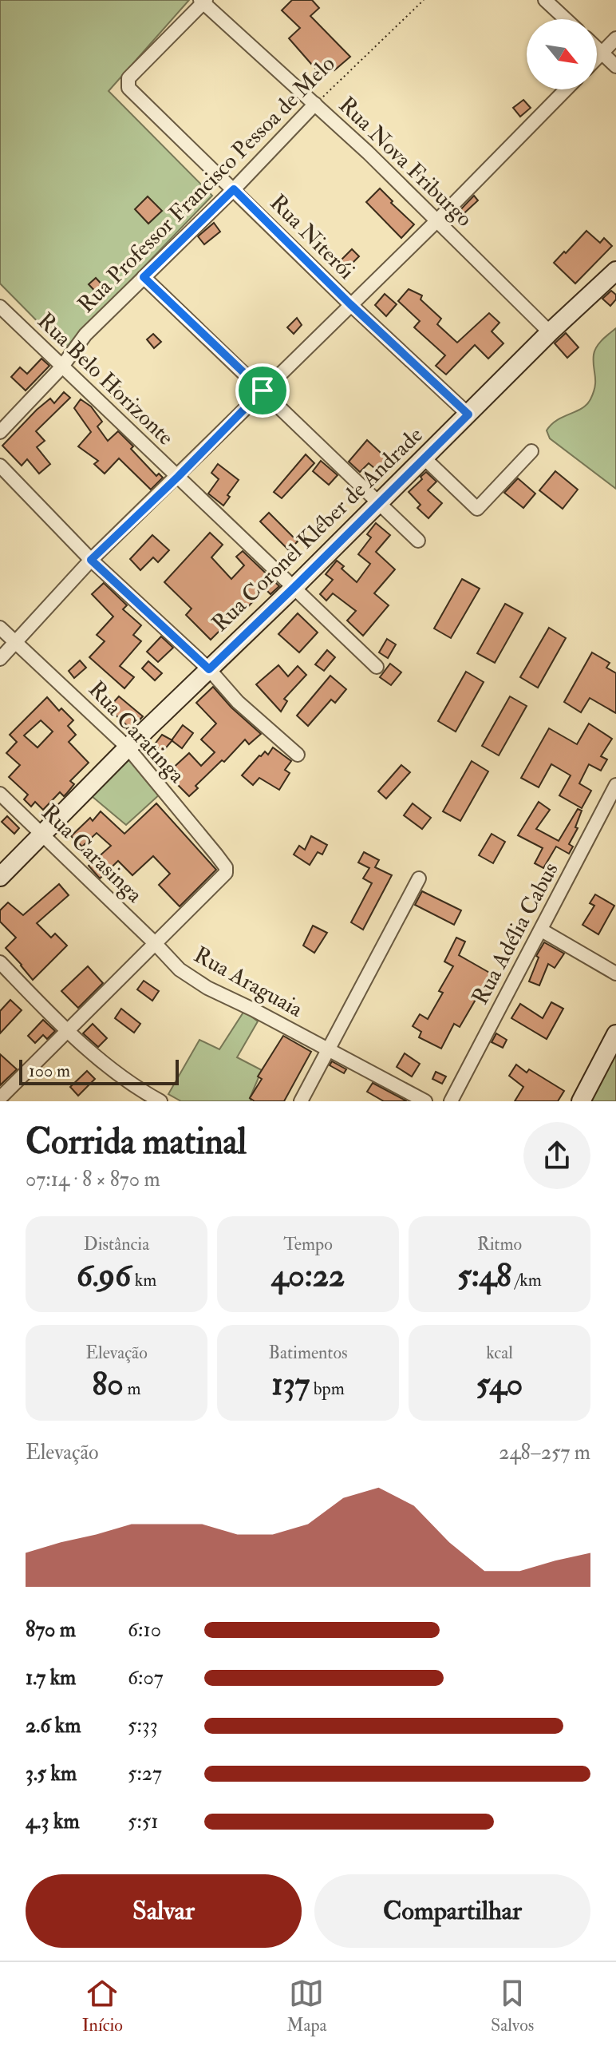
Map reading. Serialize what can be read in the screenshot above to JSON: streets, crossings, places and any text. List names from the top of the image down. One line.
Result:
{"streets":{"main road":["Rua Coronel Kléber de Andrade"],"street":["Rua Nova Friburgo","Rua Professor Francisco Pessoa de Melo","Rua Niterói","Rua Belo Horizonte","Rua Caratinga","Rua Carasinga","Rua Adélia Cabus","Rua Araguaia"]},"crossings":[["Rua Nova Friburgo","Rua Professor Francisco Pessoa de Melo"],["Rua Nova Friburgo","Rua Niterói"],["Rua Nova Friburgo","Rua Coronel Kléber de Andrade"],["Rua Professor Francisco Pessoa de Melo","Rua Niterói"],["Rua Professor Francisco Pessoa de Melo","Rua Belo Horizonte"],["Rua Niterói","Rua Coronel Kléber de Andrade"],["Rua Belo Horizonte","Rua Coronel Kléber de Andrade"],["Rua Coronel Kléber de Andrade","Rua Caratinga"],["Rua Coronel Kléber de Andrade","Rua Carasinga"],["Rua Caratinga","Rua Carasinga"],["Rua Caratinga","Rua Araguaia"],["Rua Carasinga","Rua Araguaia"]],"scale_bar":"100 m","north":"bottom right","page":{"scale":"100 m","heading":["Corrida matinal","07:14 · 8 × 870 m"],"stats":[["Distância","6.96 km"],["Tempo","40:22"],["Ritmo","5:48 /km"],["Elevação","80 m"],["Batimentos","137 bpm"],["kcal","540"]],"chart":["Elevação","248–257 m"],"list":[{"name":"870 m","note":"6:10"},{"name":"1.7 km","note":"6:07"},{"name":"2.6 km","note":"5:33"},{"name":"3.5 km","note":"5:27"},{"name":"4.3 km","note":"5:51"}],"buttons":["Salvar","Compartilhar"],"tabs":["Início","Mapa","Salvos"]}}
